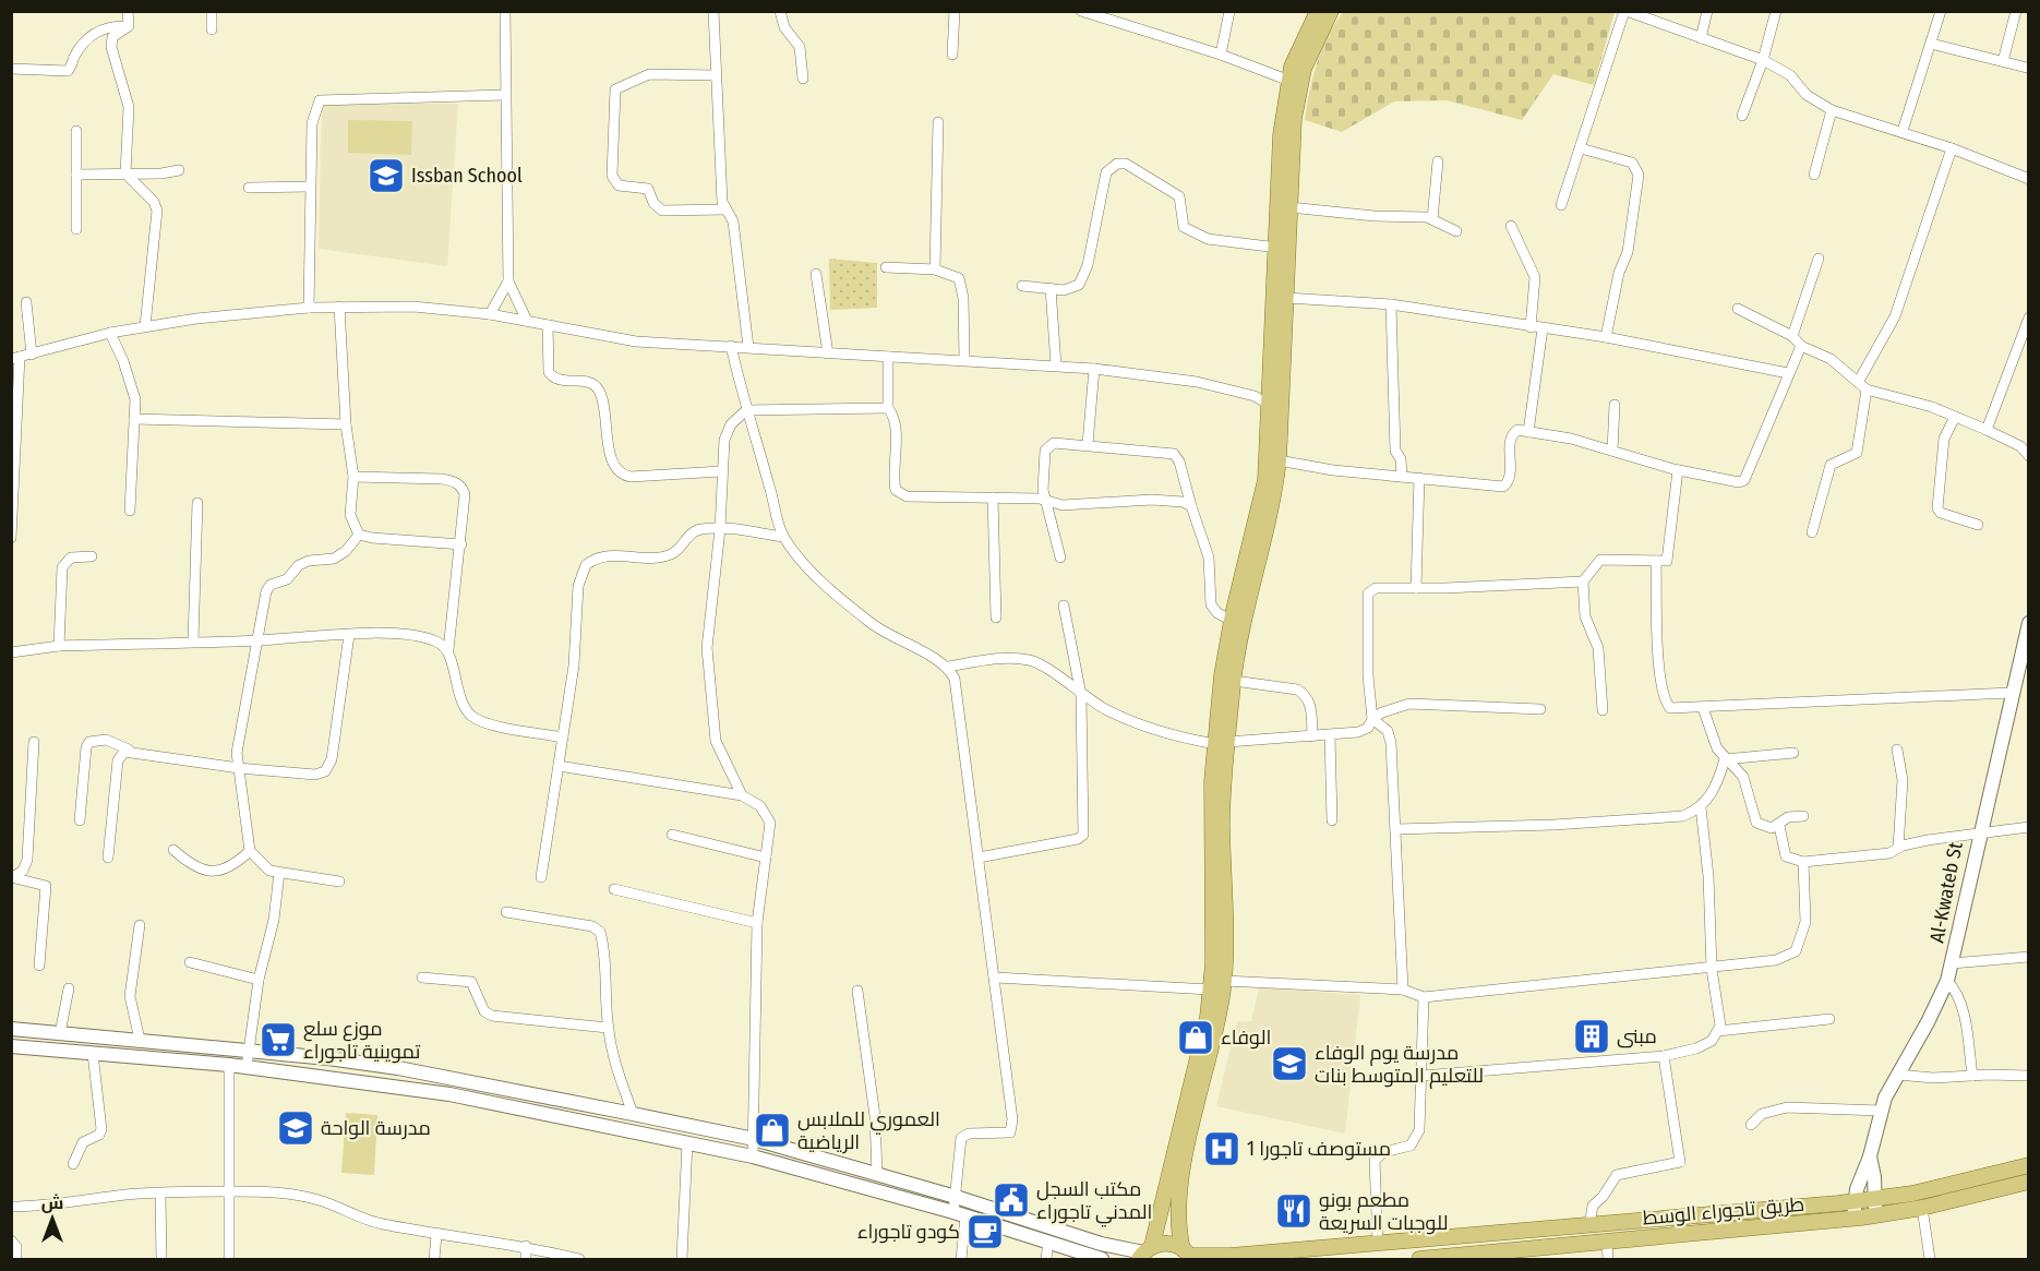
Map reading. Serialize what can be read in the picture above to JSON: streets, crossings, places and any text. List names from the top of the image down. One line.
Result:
{"streets":{"main road":["Al-Kwateb St","طريق تاجوراء الوسط"]},"places":{"school or university":["Issban School","مدرسة يوم الوفاء للتعليم المتوسط بنات","مدرسة الواحة"],"building":["مبنى"],"shop":["الوفاء","العموري للملابس الرياضية"],"supermarket":["موزع سلع تموينية تاجوراء"],"hospital":["مستوصف تاجورا 1"],"public building":["مكتب السجل المدني تاجوراء"],"restaurant":["مطعم بونو للوجبات السريعة"],"cafe":["كودو تاجوراء"]},"north":"top"}
